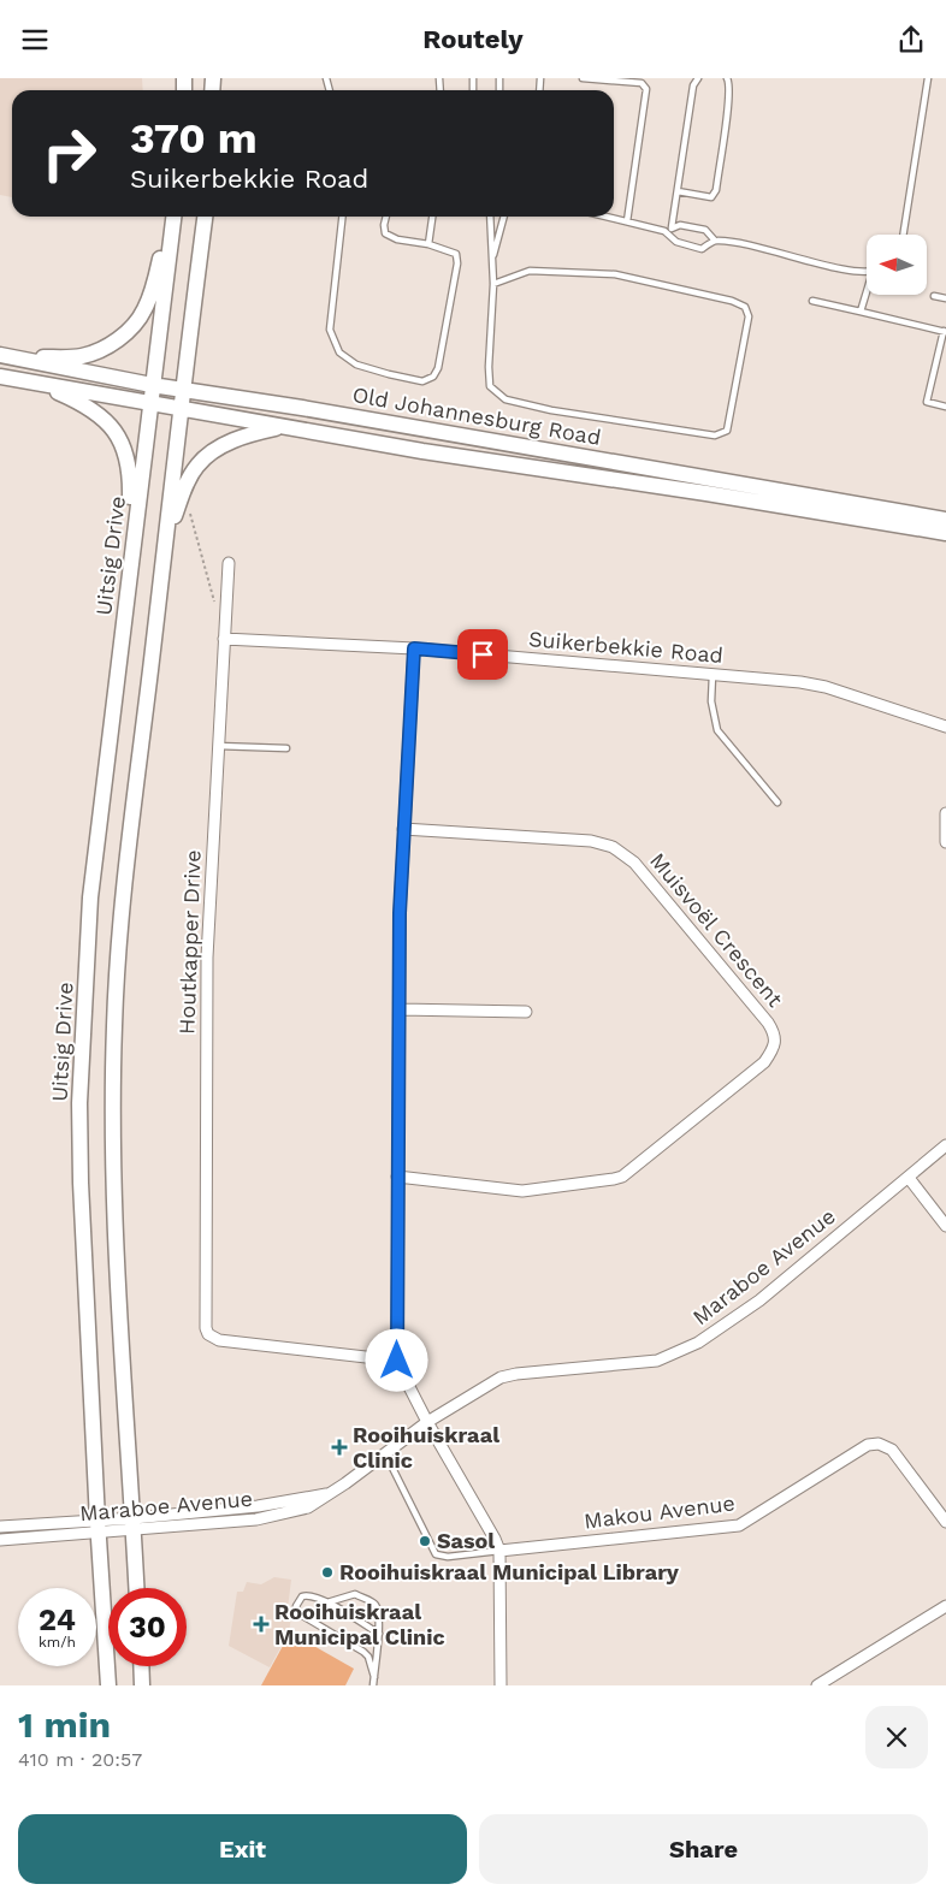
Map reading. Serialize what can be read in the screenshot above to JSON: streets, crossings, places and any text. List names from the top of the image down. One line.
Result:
{"streets":{"main road":["Old Johannesburg Road","Uitsig Drive"],"street":["Suikerbekkie Road","Muisvoël Crescent","Houtkapper Drive","Maraboe Avenue","Makou Avenue"]},"crossings":[["Old Johannesburg Road","Uitsig Drive"],["Uitsig Drive","Maraboe Avenue"],["Suikerbekkie Road","Houtkapper Drive"]],"places":{"health":["Rooihuiskraal Clinic","Rooihuiskraal Municipal Clinic"],"other":["Sasol","Rooihuiskraal Municipal Library"]},"north":"left","page":{"header":"Routely","turn":["370 m","Suikerbekkie Road"],"speed":"24 km/h","limit":"30","heading":["1 min","410 m · 20:57"],"buttons":["Exit","Share"]}}
